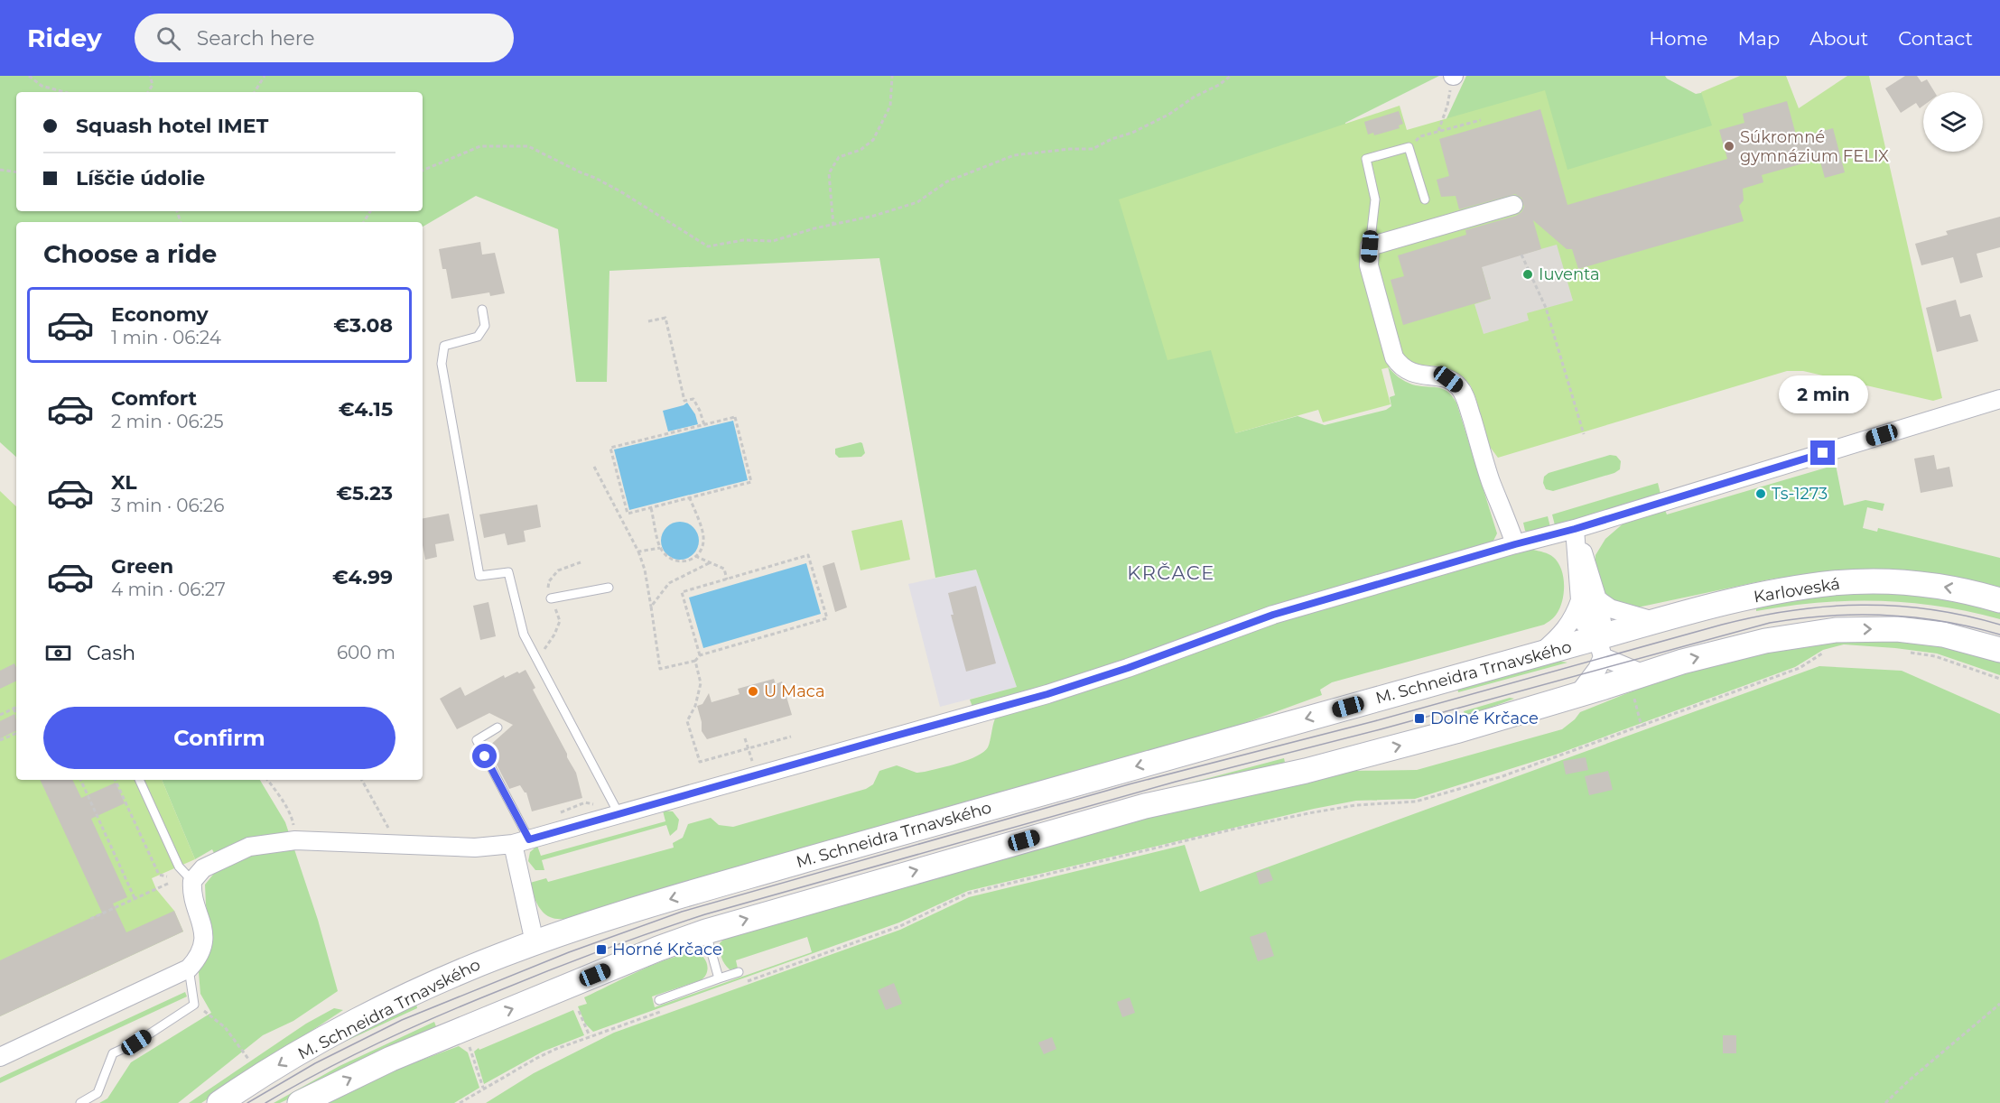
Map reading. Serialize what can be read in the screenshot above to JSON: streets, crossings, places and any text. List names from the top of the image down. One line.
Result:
{"streets":{"main road":["Karloveská","M. Schneidra Trnavského"]},"crossings":[["Karloveská","M. Schneidra Trnavského"]],"districts":["KRČACE"],"places":{"other":["Súkromné gymnázium FELIX","Iuventa","Ts-1273","U Maca"],"transit":["Dolné Krčace","Horné Krčace"]},"page":{"header":"Ridey","search":"Search here","nav":["Home","Map","About","Contact"],"banner":["Squash hotel IMET","Líščie údolie"],"heading":"Choose a ride","list":[{"name":"Economy","note":"1 min · 06:24","value":"€3.08"},{"name":"Comfort","note":"2 min · 06:25","value":"€4.15"},{"name":"XL","note":"3 min · 06:26","value":"€5.23"},{"name":"Green","note":"4 min · 06:27","value":"€4.99"}],"bubble":"2 min","pay":["Cash","600 m"],"buttons":"Confirm"}}
